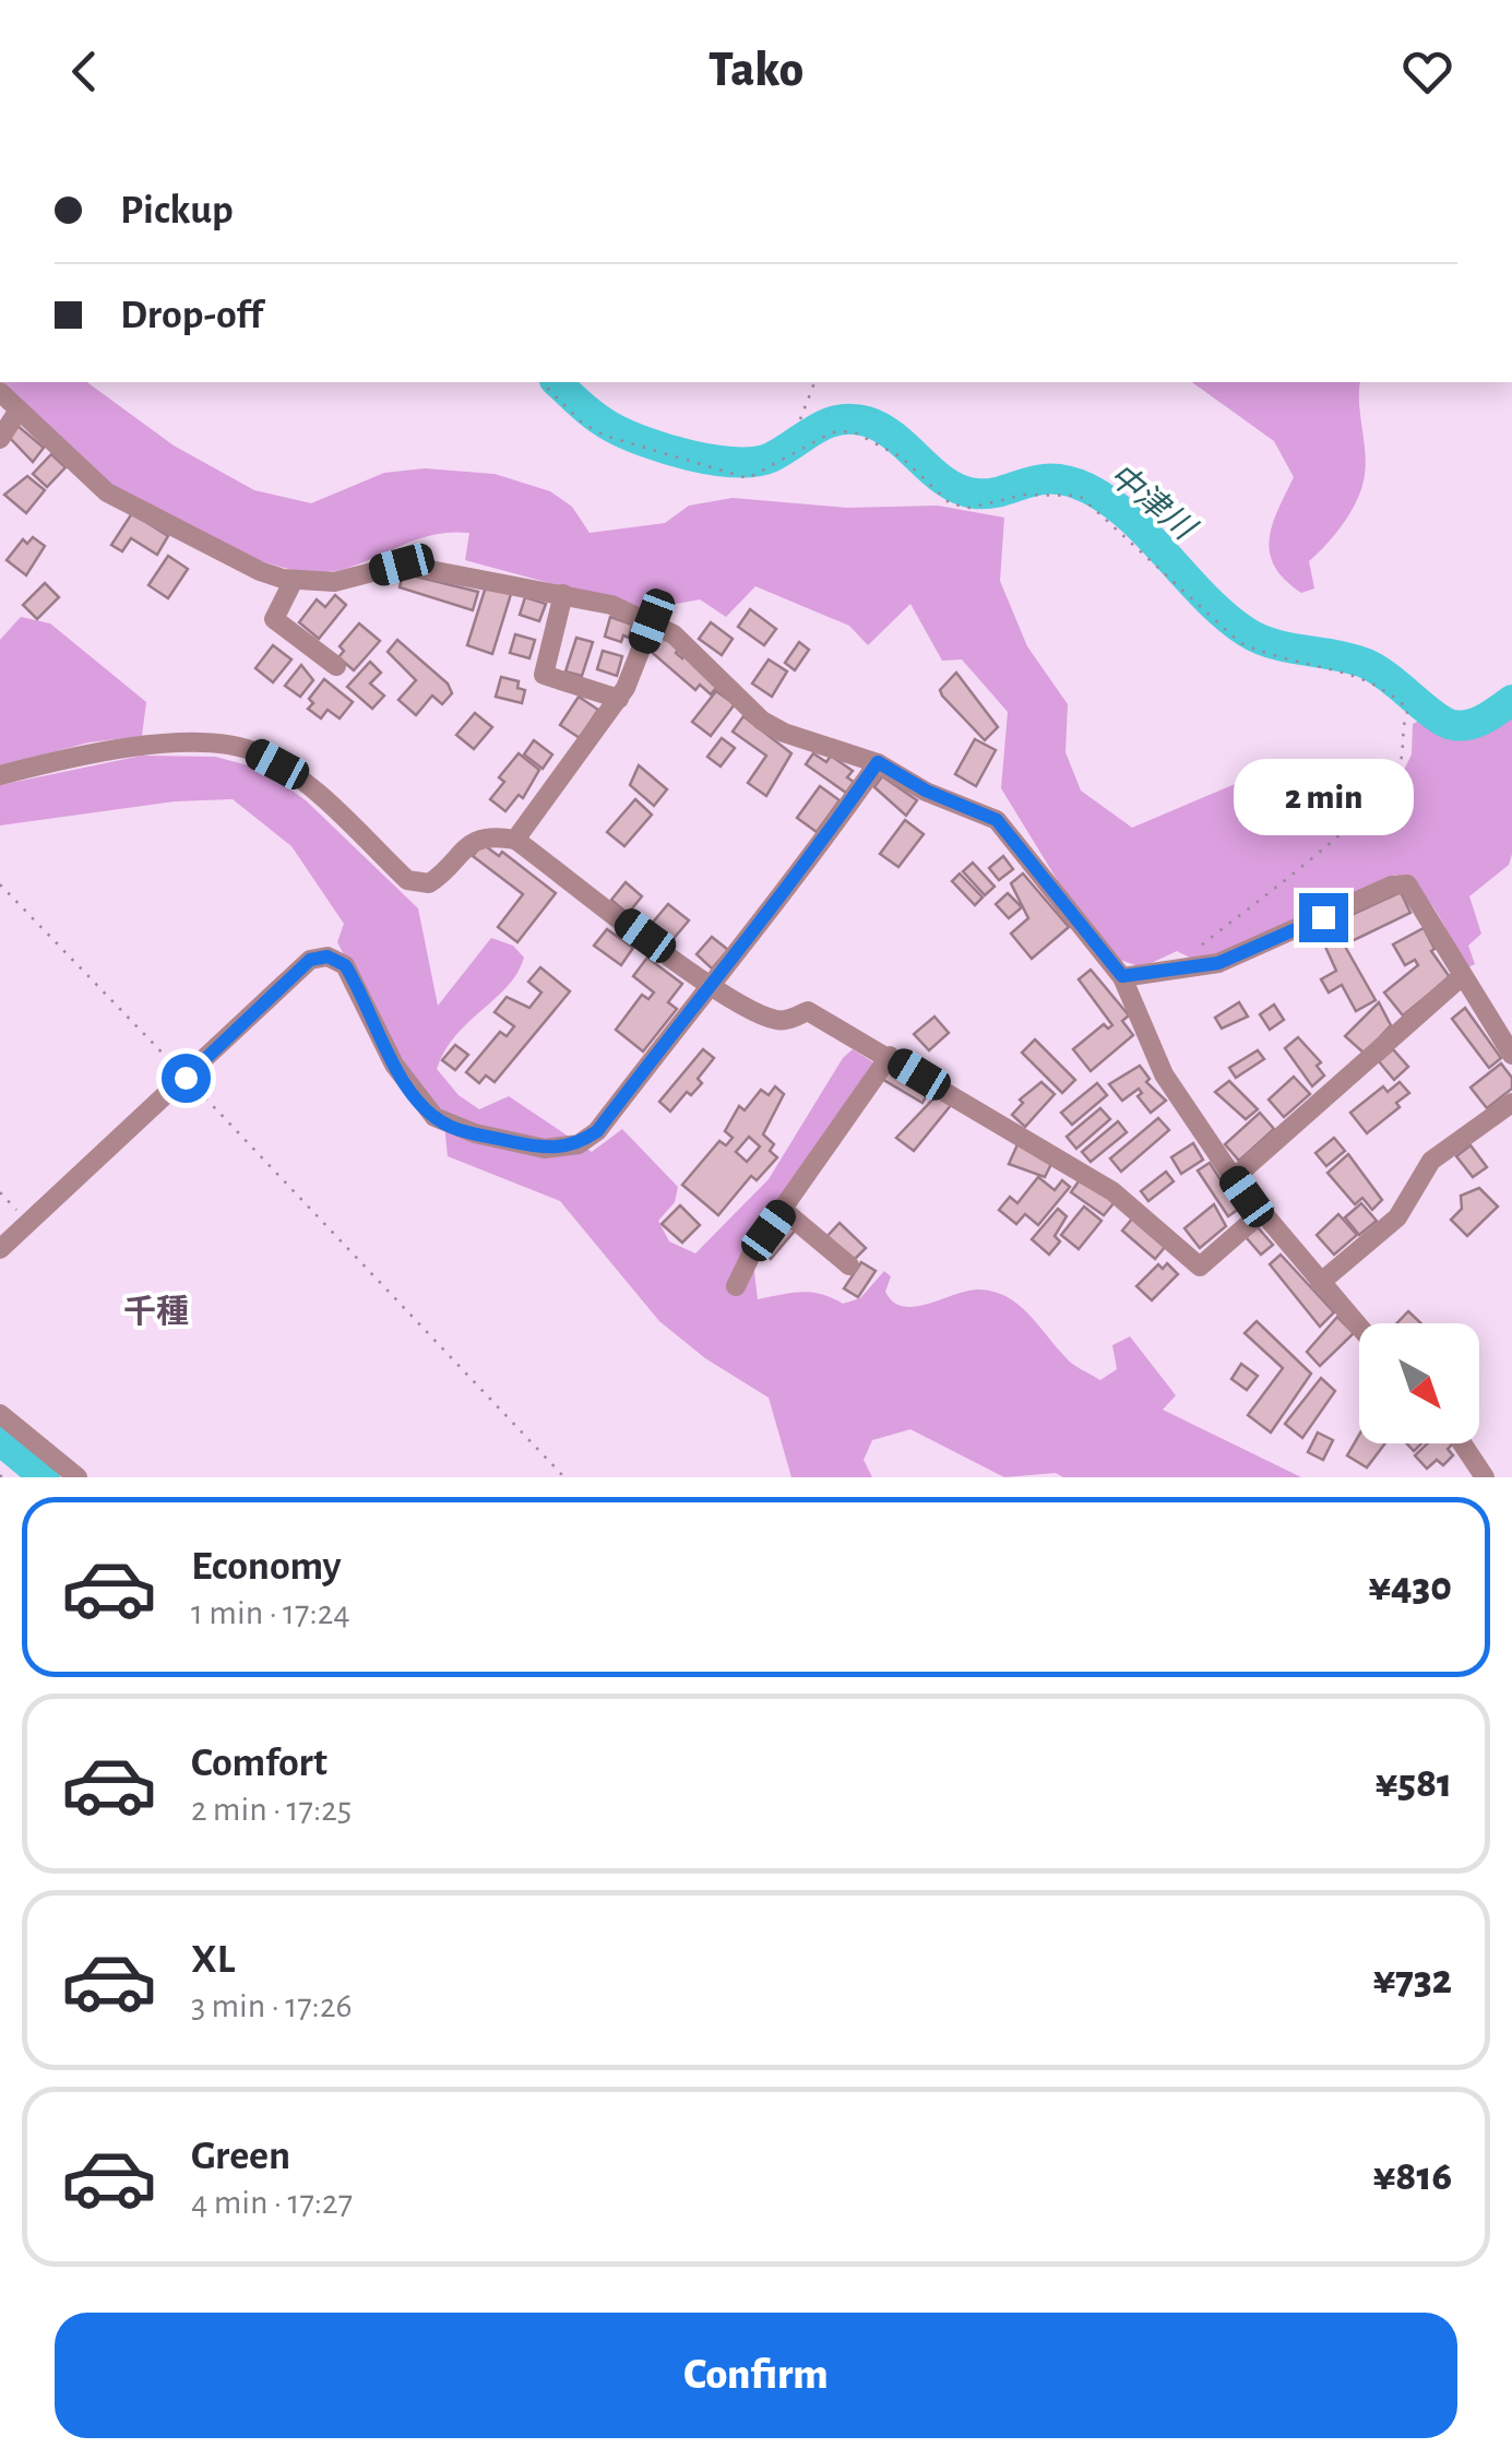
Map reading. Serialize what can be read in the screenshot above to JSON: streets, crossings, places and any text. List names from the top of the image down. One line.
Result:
{"districts":["千種"],"water":["中津川"],"north":"bottom right","page":{"header":"Tako","banner":["Pickup","Drop-off"],"bubble":"2 min","list":[{"name":"Economy","note":"1 min · 17:24","value":"¥430"},{"name":"Comfort","note":"2 min · 17:25","value":"¥581"},{"name":"XL","note":"3 min · 17:26","value":"¥732"},{"name":"Green","note":"4 min · 17:27","value":"¥816"}],"buttons":"Confirm"}}
